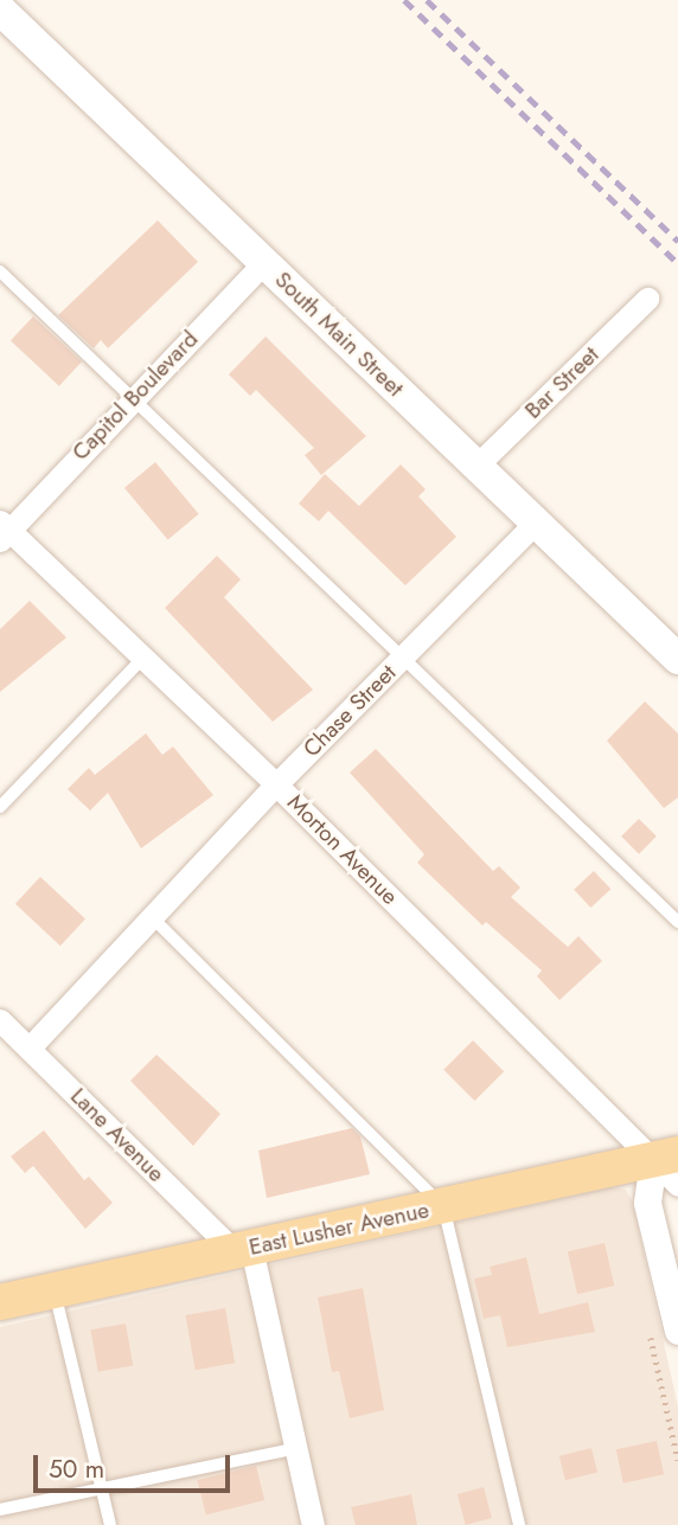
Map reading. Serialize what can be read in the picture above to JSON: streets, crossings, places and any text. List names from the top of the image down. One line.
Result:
{"streets":{"main road":["South Main Street","East Lusher Avenue"],"street":["Bar Street","Capitol Boulevard","Chase Street","Morton Avenue","Lane Avenue"]},"crossings":[["South Main Street","Bar Street"],["South Main Street","Capitol Boulevard"],["South Main Street","Chase Street"],["Capitol Boulevard","Morton Avenue"],["Chase Street","Morton Avenue"],["Chase Street","Lane Avenue"],["Morton Avenue","East Lusher Avenue"],["Lane Avenue","East Lusher Avenue"]],"scale_bar":"50 m"}
